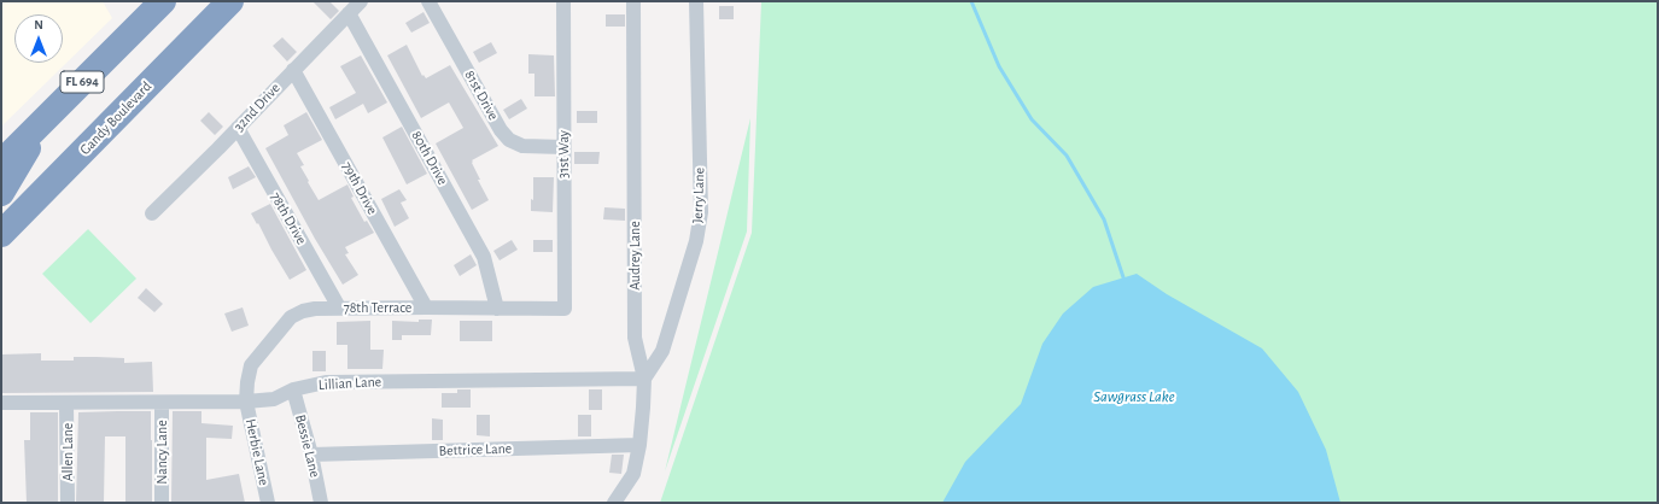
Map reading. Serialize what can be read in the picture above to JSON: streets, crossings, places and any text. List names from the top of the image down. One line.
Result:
{"streets":{"highway":["FL 694","Gandy Boulevard"],"street":["81st Drive","32nd Drive","31st Way","80th Drive","79th Drive","Jerry Lane","78th Drive","Audrey Lane","78th Terrace","Lillian Lane","Bessie Lane","Bettrice Lane","Allen Lane","Nancy Lane","Herbie Lane"]},"crossings":[["81st Drive","31st Way"],["32nd Drive","80th Drive"],["32nd Drive","79th Drive"],["32nd Drive","78th Drive"],["31st Way","78th Terrace"],["80th Drive","78th Terrace"],["79th Drive","78th Terrace"],["Jerry Lane","Audrey Lane"],["Jerry Lane","Lillian Lane"],["78th Drive","78th Terrace"],["Audrey Lane","Lillian Lane"],["Audrey Lane","Bettrice Lane"],["78th Terrace","Lillian Lane"],["78th Terrace","Herbie Lane"],["Lillian Lane","Bessie Lane"],["Lillian Lane","Allen Lane"],["Lillian Lane","Nancy Lane"],["Lillian Lane","Herbie Lane"],["Bessie Lane","Bettrice Lane"]],"water":["Sawgrass Lake"],"north":"top"}
